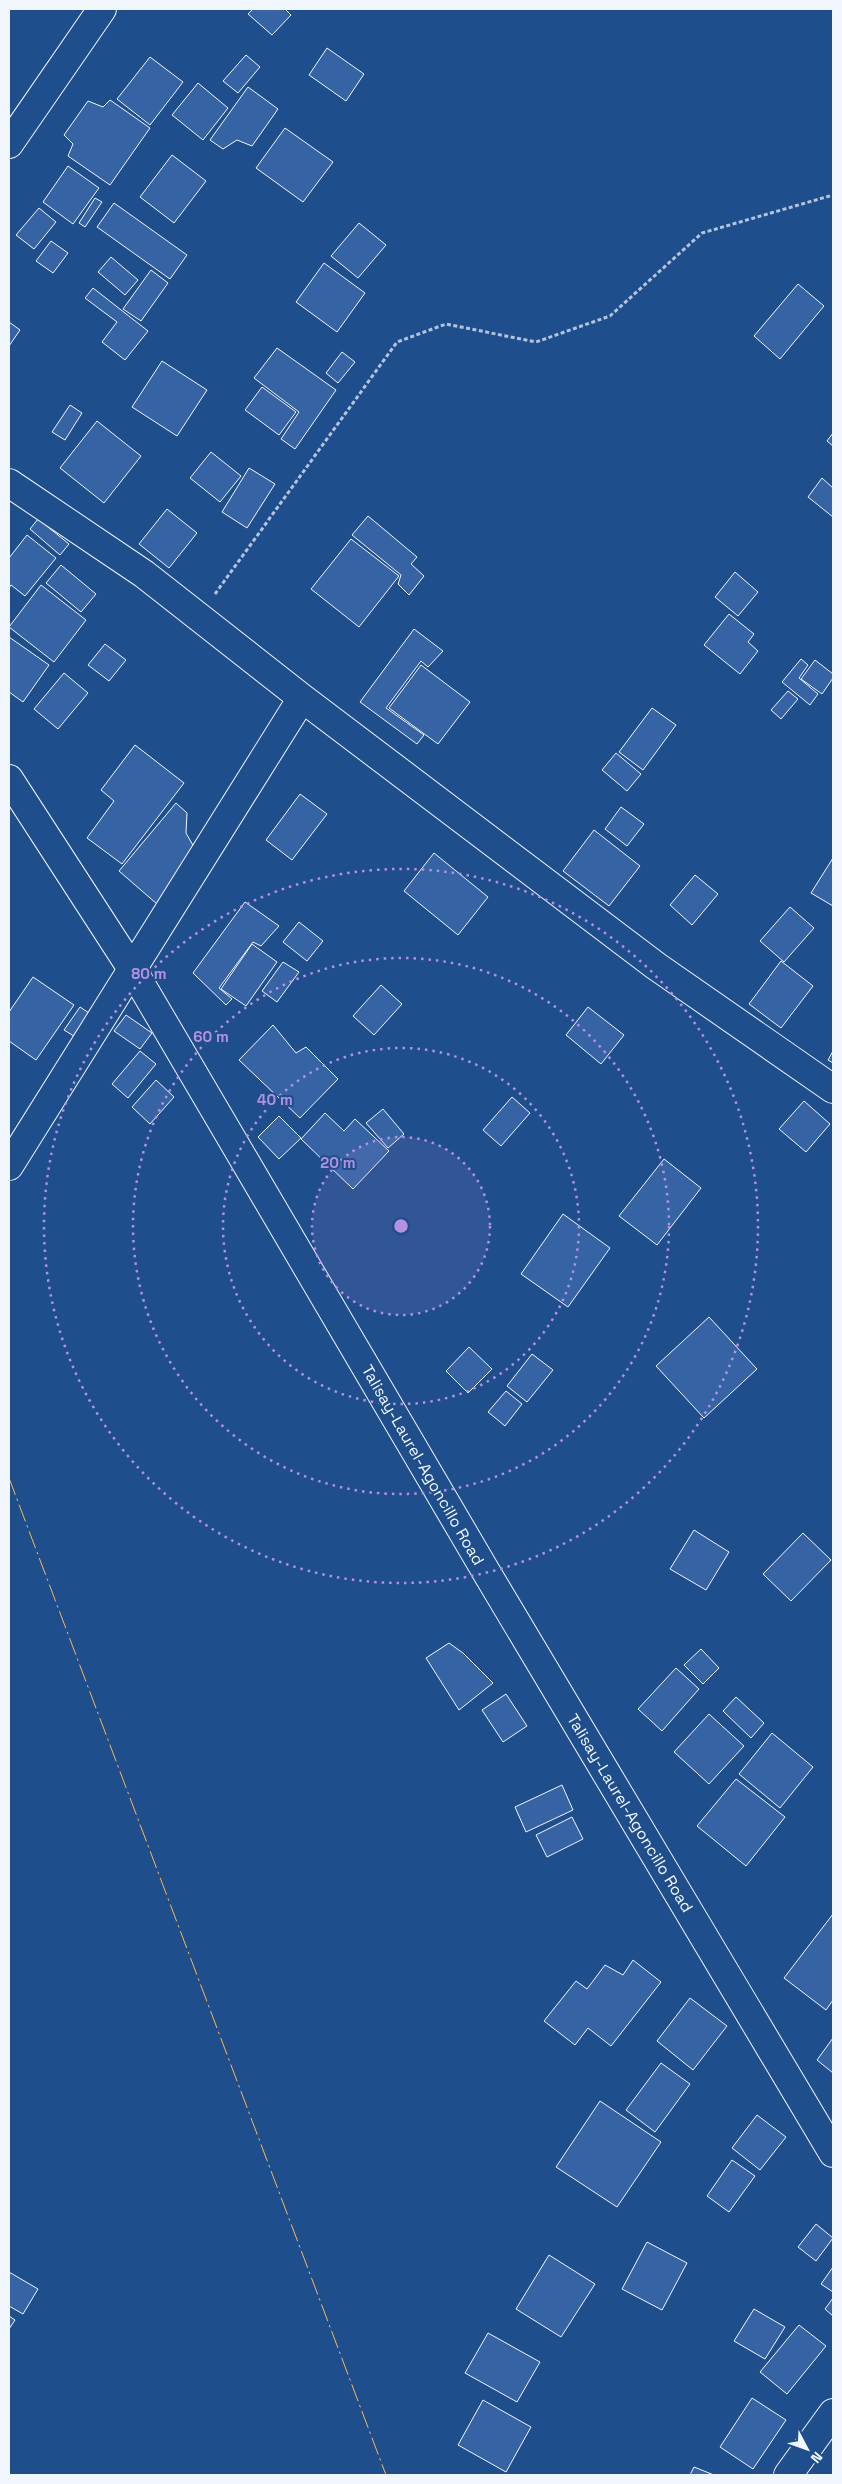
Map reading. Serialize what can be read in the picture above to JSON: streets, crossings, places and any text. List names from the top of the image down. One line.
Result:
{"streets":{"street":["Talisay-Laurel-Agoncillo Road"]},"north":"bottom right","rings":["80 m","60 m","40 m","20 m"]}
